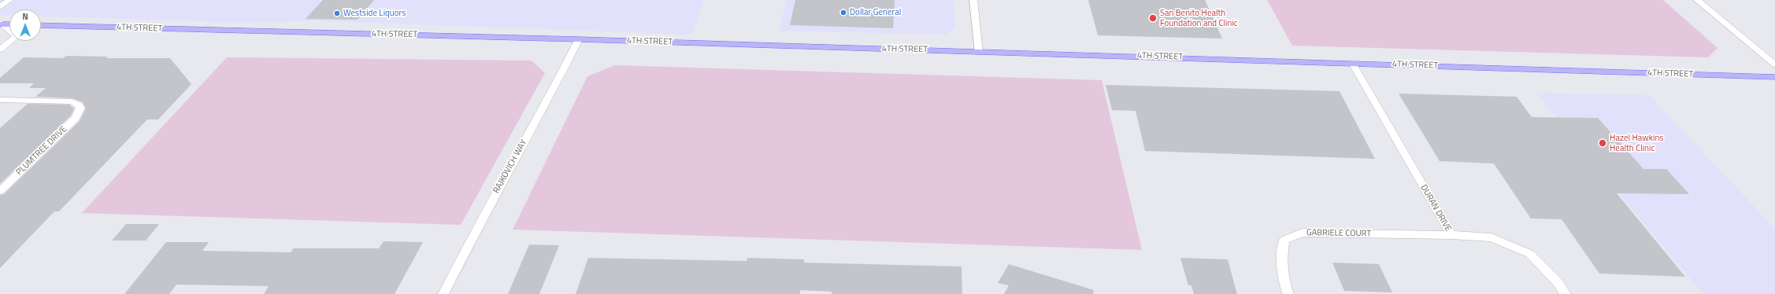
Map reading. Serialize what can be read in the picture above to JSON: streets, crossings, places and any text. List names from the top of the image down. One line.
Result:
{"streets":{"main road":["4TH STREET"],"street":["PLUMTREE DRIVE","RAJKOVICH WAY","DURAN DRIVE","GABRIELE COURT"]},"crossings":[["4TH STREET","RAJKOVICH WAY"],["4TH STREET","DURAN DRIVE"],["DURAN DRIVE","GABRIELE COURT"]],"places":["Dollar General","Westside Liquors","San Benito Health Foundation and Clinic","Hazel Hawkins Health Clinic"],"north":"top"}
